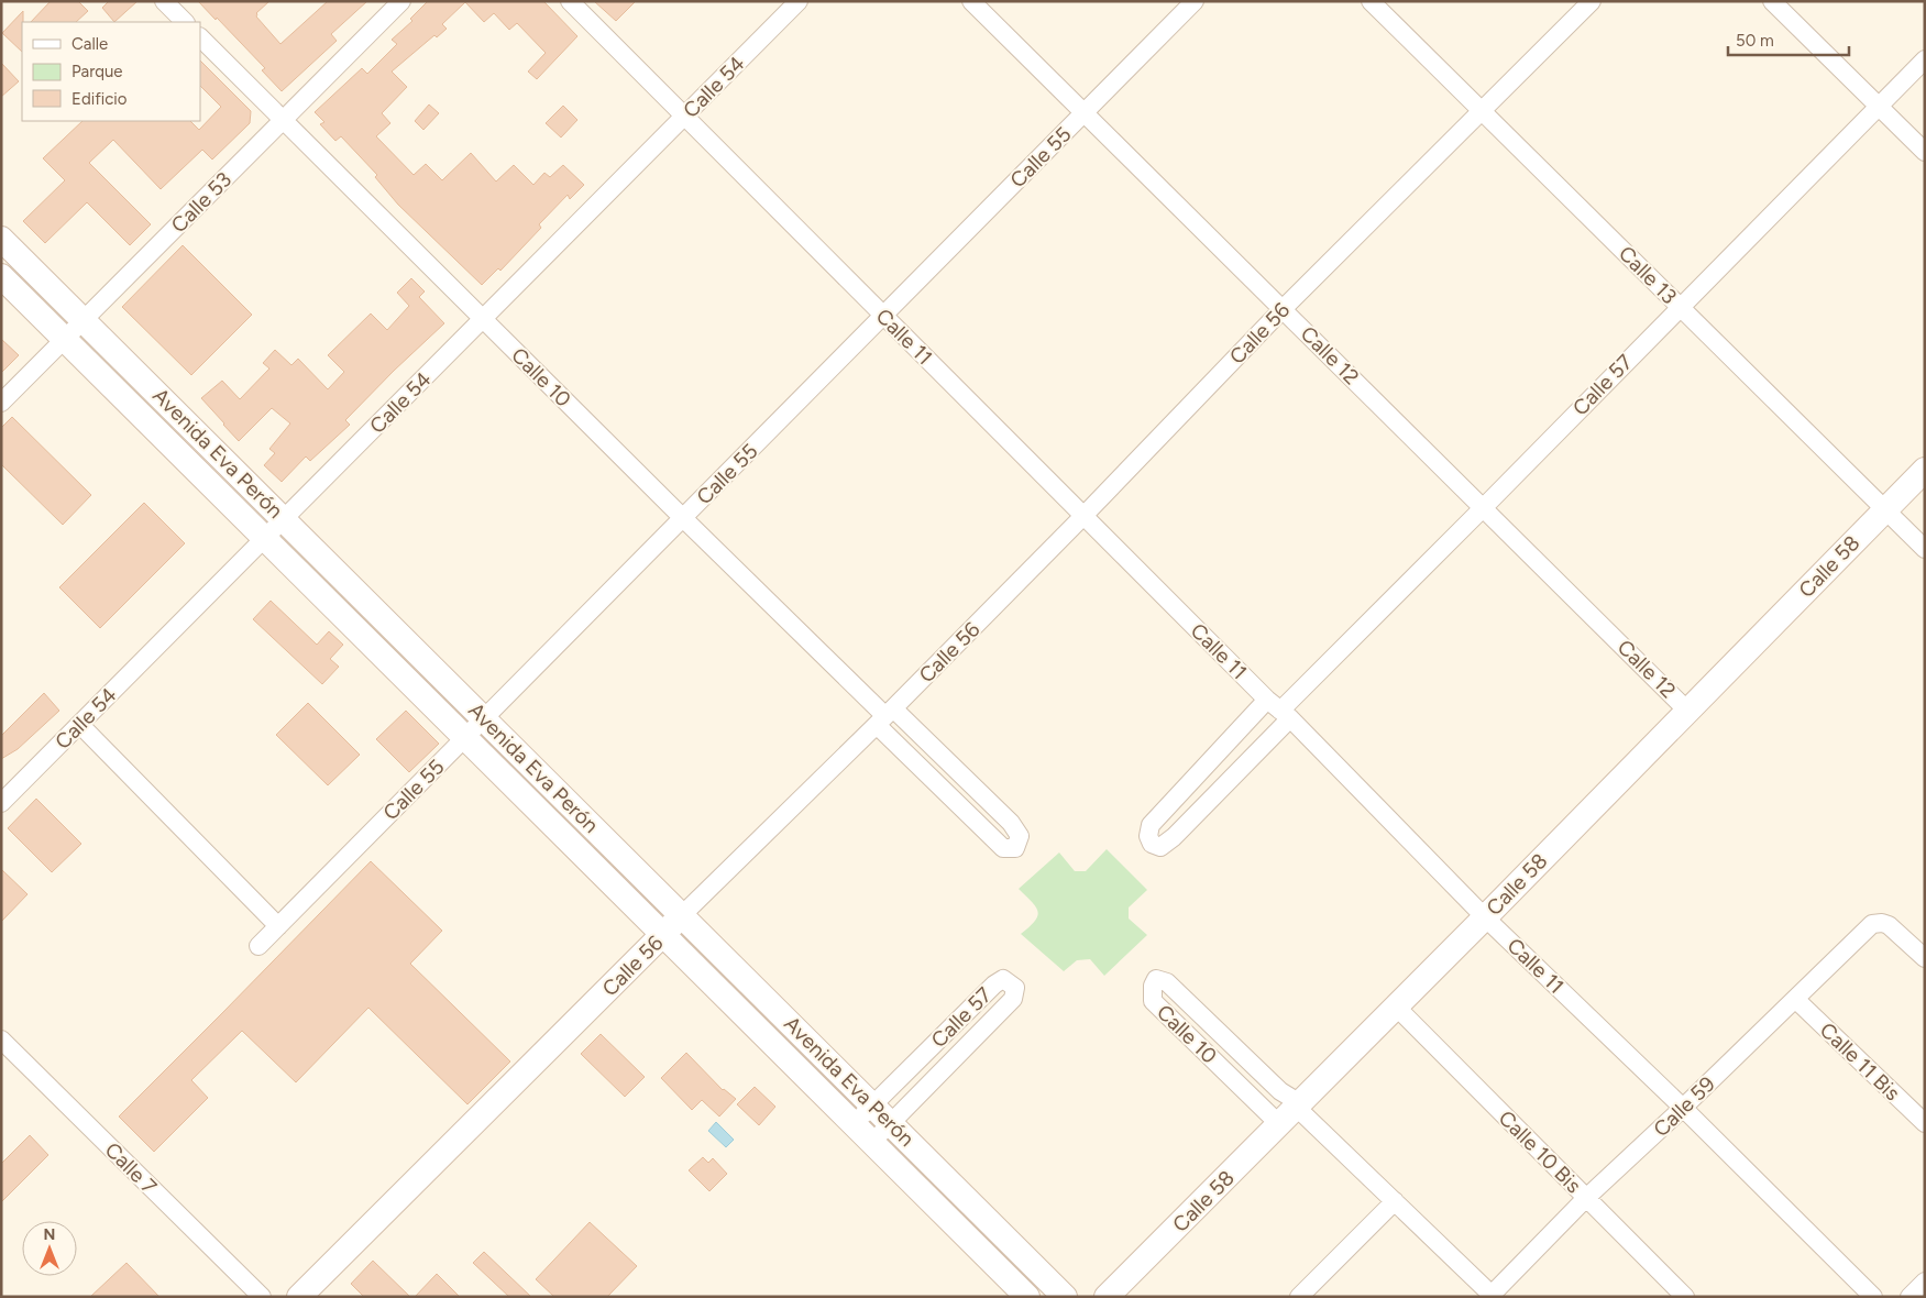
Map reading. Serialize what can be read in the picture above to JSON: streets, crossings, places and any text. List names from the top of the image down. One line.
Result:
{"streets":{"main road":["Calle 56","Avenida Eva Perón","Calle 58"],"street":["Calle 54","Calle 55","Calle 53","Calle 13","Calle 11","Calle 12","Calle 10","Calle 57","Calle 11 Bis","Calle 59","Calle 10 Bis","Calle 7"]},"crossings":[["Calle 54","Calle 11"],["Calle 54","Calle 10"],["Calle 54","Avenida Eva Perón"],["Calle 55","Calle 11"],["Calle 55","Calle 12"],["Calle 55","Calle 10"],["Calle 55","Avenida Eva Perón"],["Calle 53","Calle 10"],["Calle 53","Avenida Eva Perón"],["Calle 13","Calle 56"],["Calle 13","Calle 57"],["Calle 13","Calle 58"],["Calle 56","Calle 11"],["Calle 56","Calle 12"],["Calle 56","Calle 10"],["Calle 56","Avenida Eva Perón"],["Calle 11","Calle 57"],["Calle 11","Calle 58"],["Calle 11","Calle 59"],["Calle 12","Calle 57"],["Calle 12","Calle 58"],["Calle 10","Calle 58"],["Calle 10","Calle 59"],["Calle 57","Avenida Eva Perón"],["Calle 58","Calle 10 Bis"],["Calle 11 Bis","Calle 59"],["Calle 59","Calle 10 Bis"]],"legend":["Calle","Parque","Edificio"],"scale_bar":"50 m","north":"top"}
